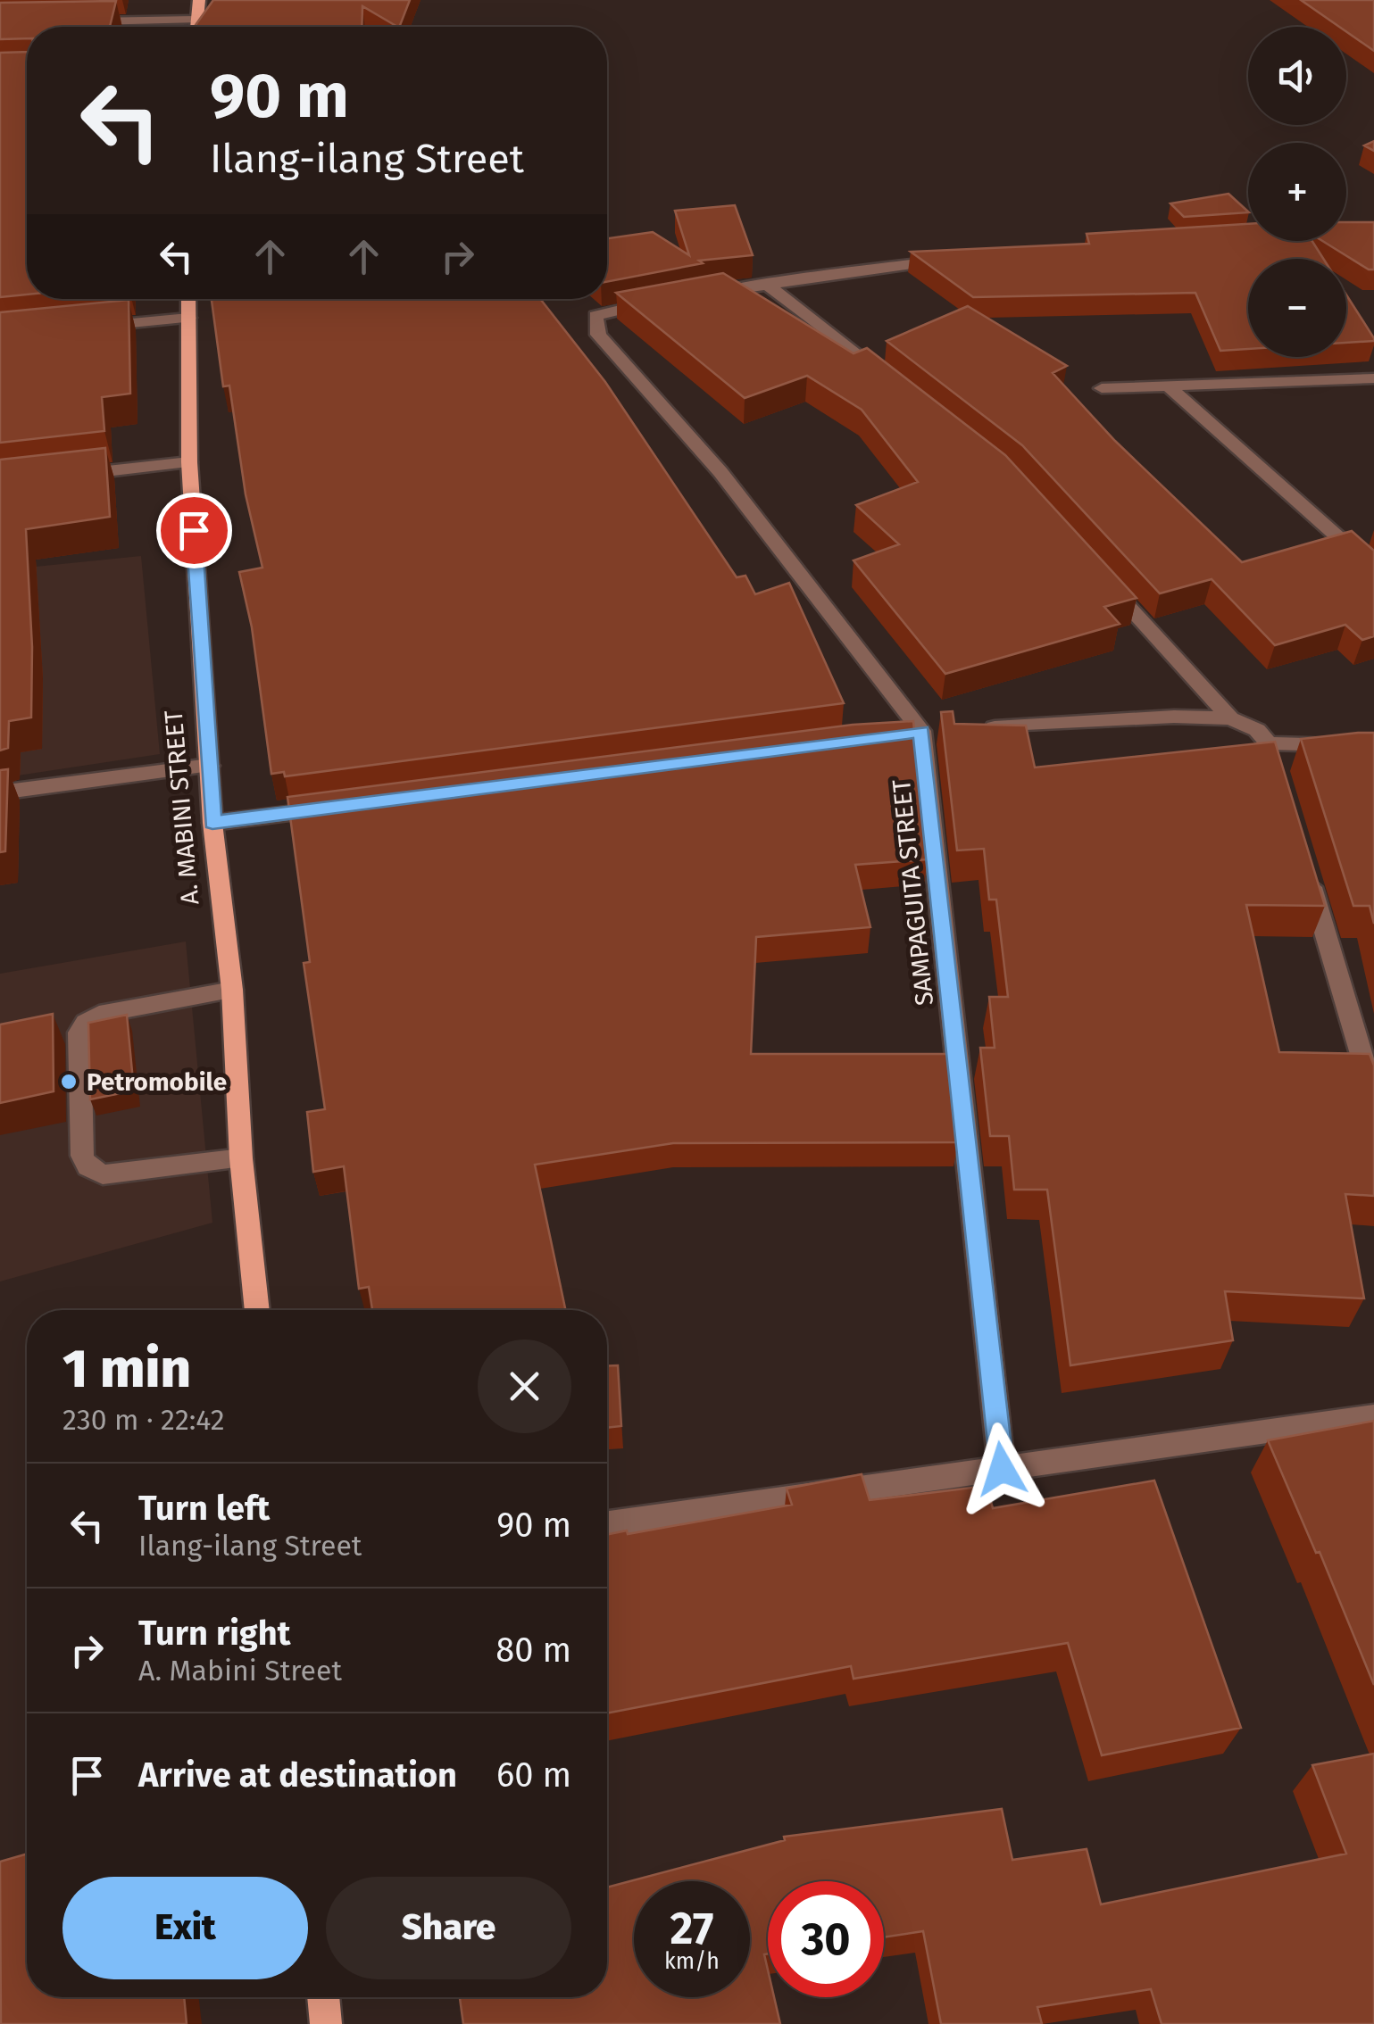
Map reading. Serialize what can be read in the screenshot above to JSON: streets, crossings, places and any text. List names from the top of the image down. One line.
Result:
{"streets":{"main road":["A. MABINI STREET"],"street":["SAMPAGUITA STREET"]},"places":["Petromobile"],"page":{"map_buttons":["+","−"],"turn":["90 m","Ilang-ilang Street"],"heading":["1 min","230 m · 22:42"],"list":[{"name":"Turn left","note":"Ilang-ilang Street","value":"90 m"},{"name":"Turn right","note":"A. Mabini Street","value":"80 m"},{"name":"Arrive at destination","value":"60 m"}],"buttons":["Exit","Share"],"speed":"27 km/h","limit":"30"}}
